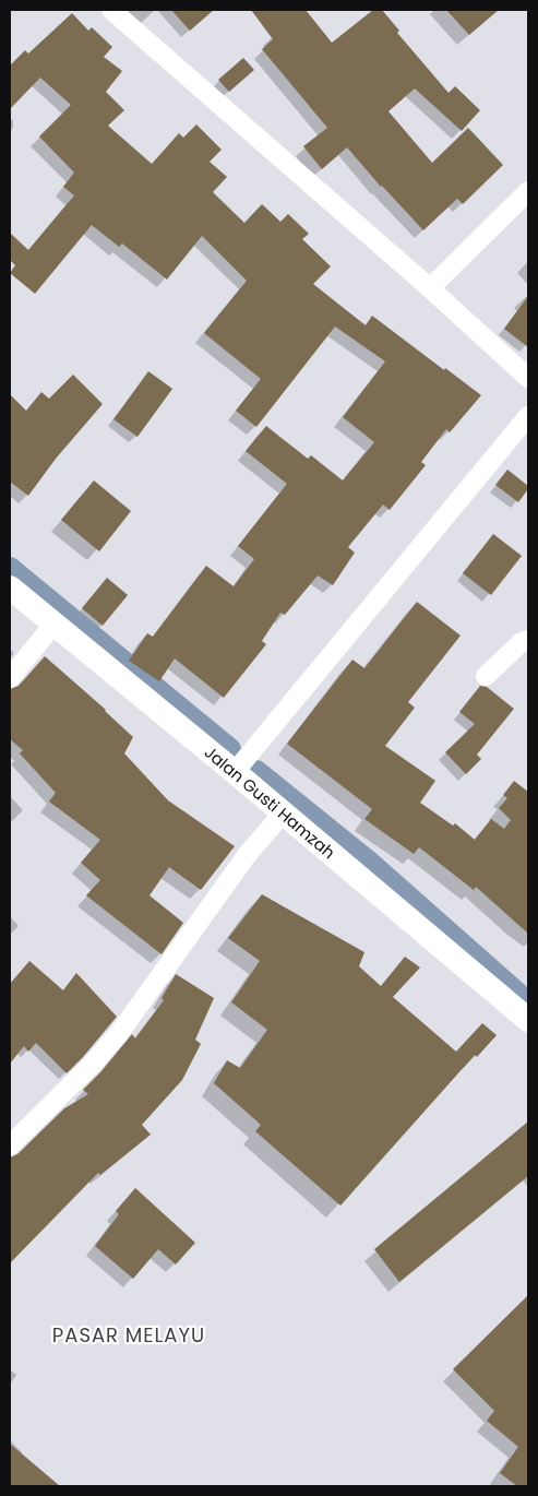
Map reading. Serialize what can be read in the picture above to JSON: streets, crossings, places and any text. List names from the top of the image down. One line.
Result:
{"streets":{"street":["Jalan Gusti Hamzah"]},"districts":["PASAR MELAYU"]}
